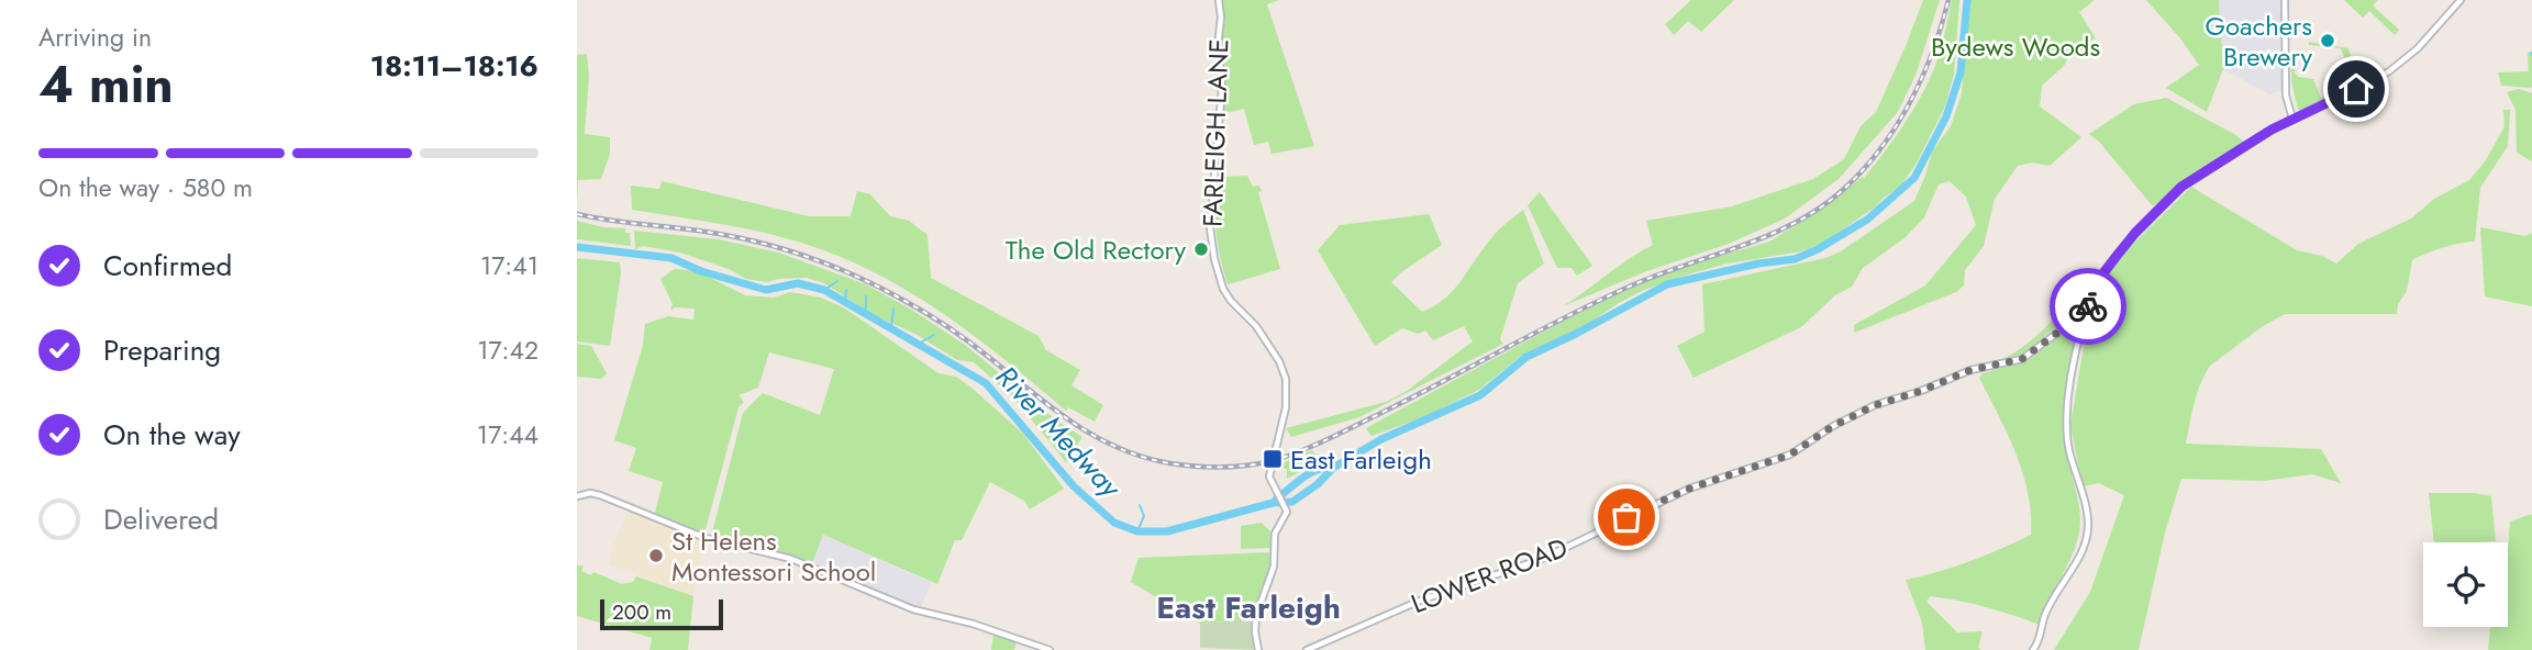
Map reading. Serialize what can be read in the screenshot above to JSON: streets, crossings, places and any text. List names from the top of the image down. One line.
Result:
{"streets":{"main road":["FARLEIGH LANE","LOWER ROAD"]},"districts":["East Farleigh"],"water":["River Medway"],"parks":["Bydews Woods"],"places":{"other":["Goachers Brewery","The Old Rectory","St Helens Montessori School"],"transit":["East Farleigh"]},"scale_bar":"200 m","page":{"heading":["4 min","Arriving in","18:11–18:16"],"bar":"On the way · 580 m","list":[["Confirmed","17:41"],["Preparing","17:42"],["On the way","17:44"],"Delivered"],"scale":"200 m"}}
